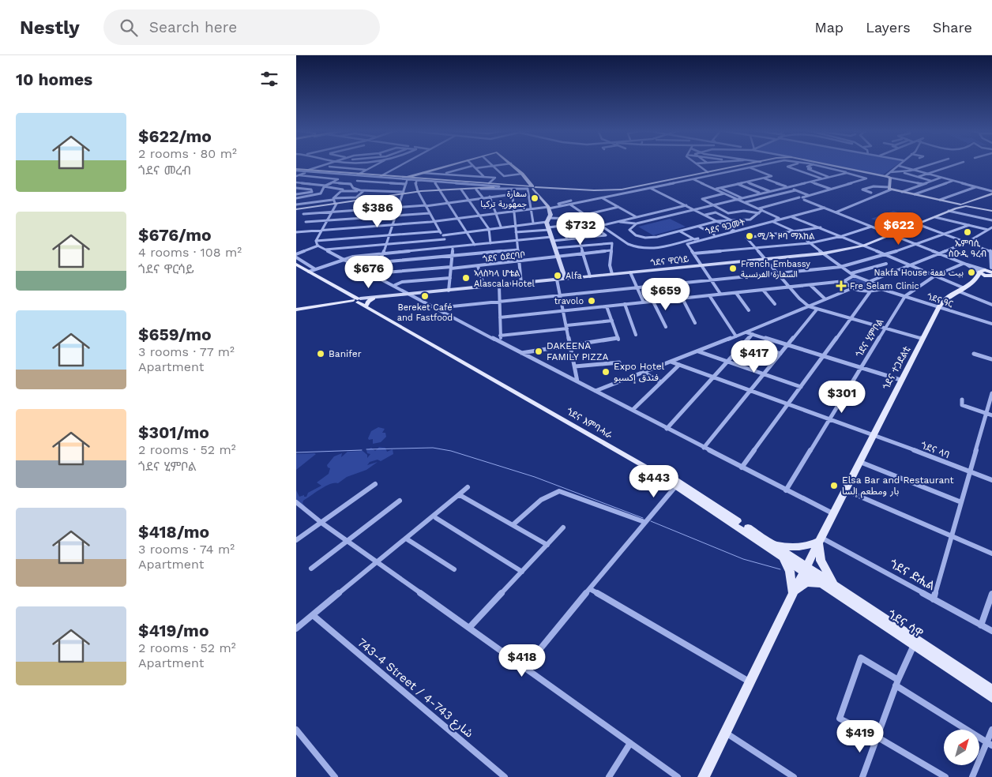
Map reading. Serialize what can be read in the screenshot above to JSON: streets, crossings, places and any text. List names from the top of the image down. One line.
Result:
{"streets":{"main road":["ጎደና ዋርሳይ","ጎደና ተጋደልቲ","ጎደና እምባሓራ","ጎደና ሳዋ"],"street":["ጎደና ዓጋመት","ጎደና ዕደርባቦ","ጎደና ዓር","ጎደና ሂምቦል","ጎደና ላባ","ጎደና ድሒል","743-4 Street / شارع 743-4"]},"crossings":[["ጎደና ዓጋመት","ጎደና ዓር"],["ጎደና ዋርሳይ","ጎደና ዓር"],["ጎደና ዋርሳይ","ጎደና እምባሓራ"],["ጎደና ዓር","ጎደና ሂምቦል"],["ጎደና ዓር","ጎደና ተጋደልቲ"],["ጎደና ሂምቦል","ጎደና ላባ"],["ጎደና ተጋደልቲ","ጎደና እምባሓራ"],["ጎደና ተጋደልቲ","ጎደና ላባ"],["ጎደና ተጋደልቲ","ጎደና ድሒል"],["ጎደና ተጋደልቲ","ጎደና ሳዋ"],["ጎደና እምባሓራ","ጎደና ሳዋ"]],"places":{"other":["سفارة جمهورية تركيا","ኤምባሲ ስዑዲ ዓረብ","ሚ/ት ዞባ ማእከል","French Embassy السفارة الفرنسية","Nakfa House بيت نقفة","Alfa","ኣላስካላ ሆቴል Alascala Hotel","Bereket Café and Fastfood","travolo","DAKEENA FAMILY PIZZA","Banifer","Expo Hotel فندق إكسبو","Elsa Bar and Restaurant بار ومطعم إلسا"],"health":["Fre Selam Clinic"]},"north":"top right","page":{"header":"Nestly","search":"Search here","nav":["Map","Layers","Share"],"heading":"10 homes","list":[{"name":"$622/mo","note":"2 rooms · 80 m² · ጎደና መረብ"},{"name":"$676/mo","note":"4 rooms · 108 m² · ጎደና ዋርሳይ"},{"name":"$659/mo","note":"3 rooms · 77 m² · Apartment"},{"name":"$301/mo","note":"2 rooms · 52 m² · ጎደና ሂምቦል"},{"name":"$418/mo","note":"3 rooms · 74 m² · Apartment"},{"name":"$419/mo","note":"2 rooms · 52 m² · Apartment"}],"price":["$386","$732","$622","$676","$659","$417","$301","$443","$418","$419"]}}
